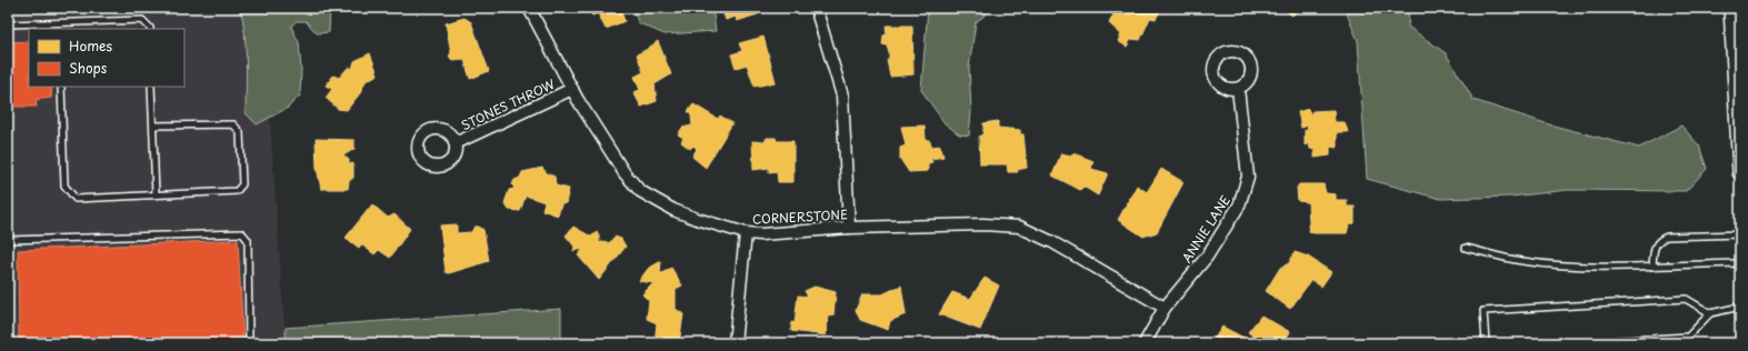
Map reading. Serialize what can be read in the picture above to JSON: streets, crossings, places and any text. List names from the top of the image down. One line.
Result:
{"streets":{"street":["STONES THROW","CORNERSTONE","ANNIE LANE"]},"crossings":[["STONES THROW","CORNERSTONE"],["CORNERSTONE","ANNIE LANE"]],"legend":["Homes","Shops"]}
